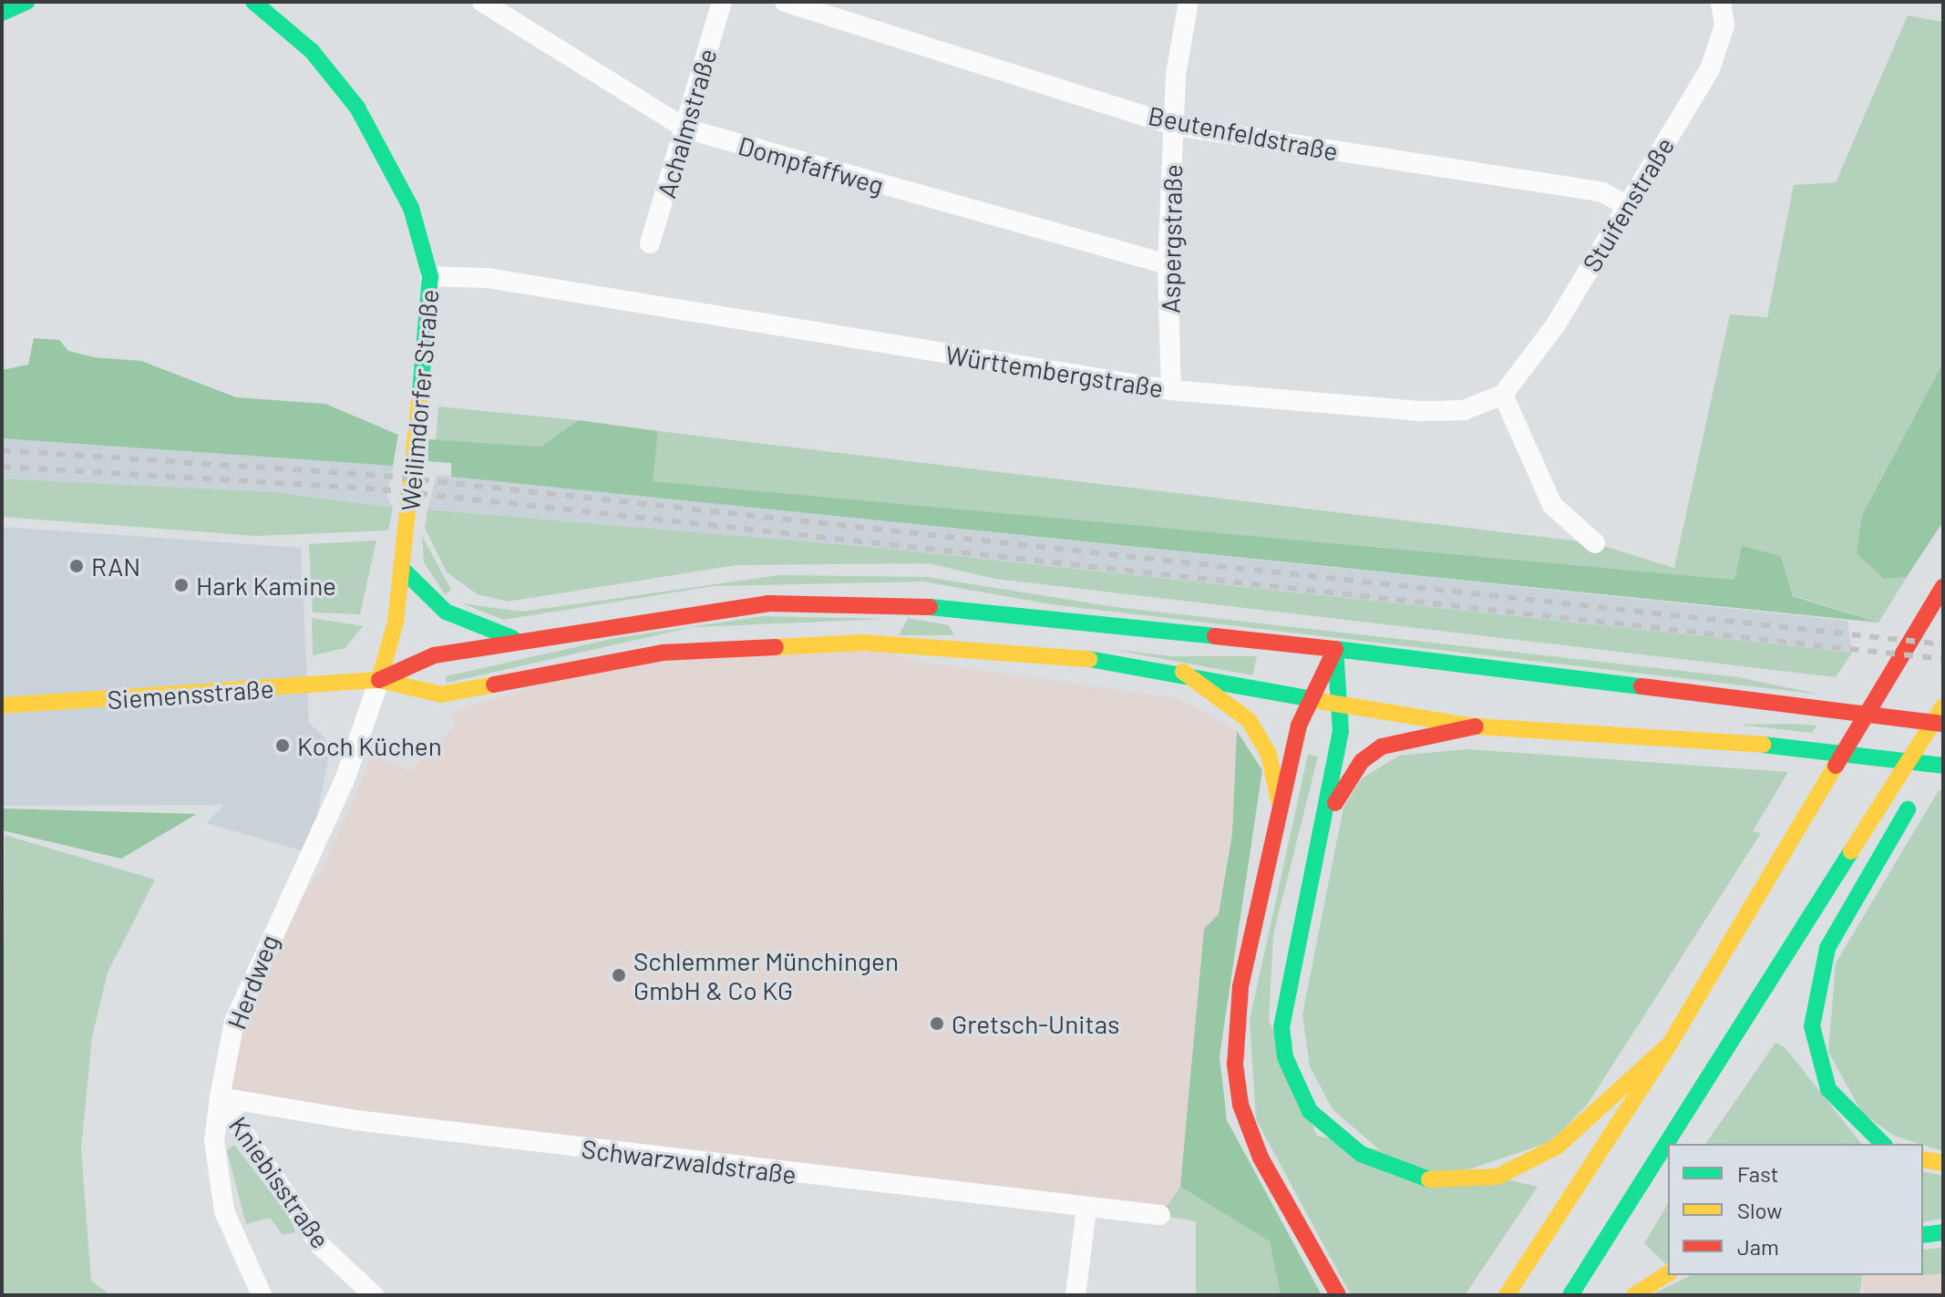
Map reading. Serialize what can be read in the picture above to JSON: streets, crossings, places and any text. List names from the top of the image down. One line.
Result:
{"streets":{"main road":["Weilimdorfer Straße","Siemensstraße"],"street":["Achalmstraße","Beutenfeldstraße","Dompfaffweg","Stuifenstraße","Aspergstraße","Württembergstraße","Herdweg","Schwarzwaldstraße","Kniebisstraße"]},"crossings":[["Achalmstraße","Dompfaffweg"],["Beutenfeldstraße","Stuifenstraße"],["Beutenfeldstraße","Aspergstraße"],["Dompfaffweg","Aspergstraße"],["Stuifenstraße","Württembergstraße"],["Aspergstraße","Württembergstraße"],["Württembergstraße","Weilimdorfer Straße"],["Weilimdorfer Straße","Siemensstraße"],["Weilimdorfer Straße","Herdweg"],["Siemensstraße","Herdweg"],["Herdweg","Schwarzwaldstraße"],["Herdweg","Kniebisstraße"],["Schwarzwaldstraße","Kniebisstraße"]],"places":["RAN","Hark Kamine","Koch Küchen","Schlemmer Münchingen GmbH & Co KG","Gretsch-Unitas"],"legend":["Fast","Slow","Jam"]}
